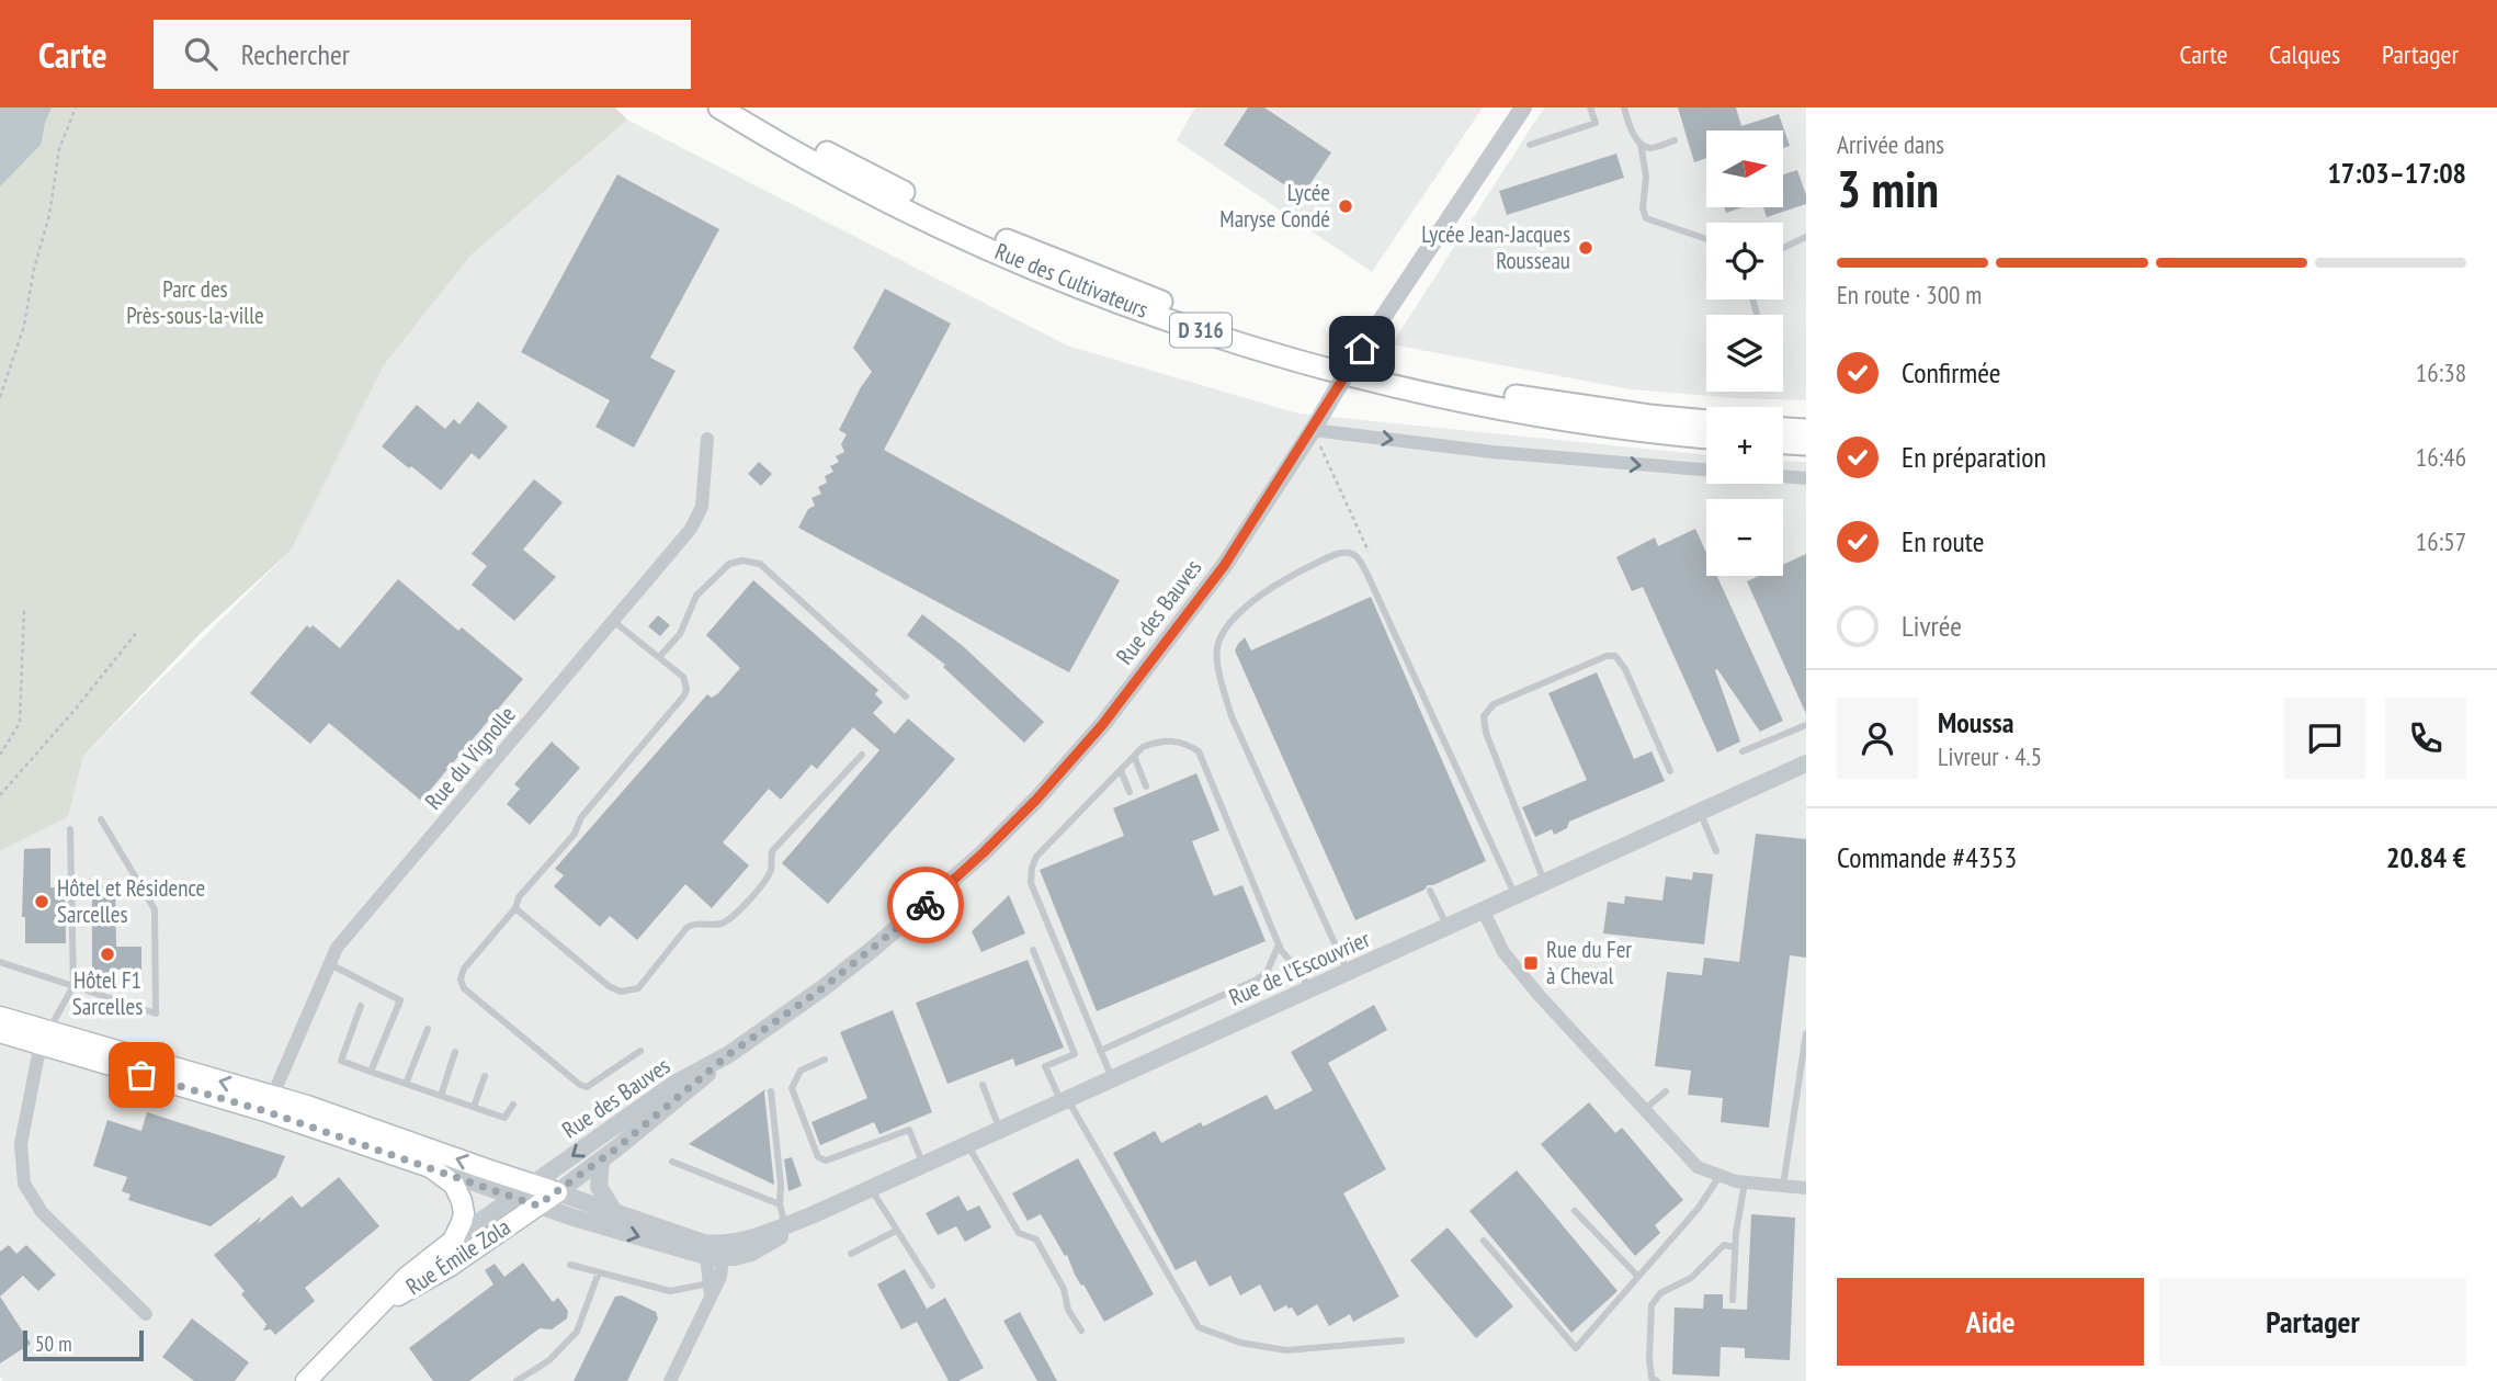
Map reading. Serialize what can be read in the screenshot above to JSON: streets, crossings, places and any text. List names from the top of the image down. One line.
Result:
{"streets":{"main road":["Rue des Cultivateurs","D 316","Rue Émile Zola"],"street":["Rue des Bauves","Rue du Vignolle","Rue de l'Escouvrier"]},"crossings":[["Rue des Bauves","Rue Émile Zola"]],"parks":["Parc des Près-sous-la-ville"],"places":{"other":["Lycée Maryse Condé","Lycée Jean-Jacques Rousseau","Hôtel et Résidence Sarcelles","Hôtel F1 Sarcelles"],"transit":["Rue du Fer à Cheval"]},"scale_bar":"50 m","north":"right","page":{"header":"Carte","search":"Rechercher","nav":["Carte","Calques","Partager"],"heading":["3 min","Arrivée dans","17:03–17:08"],"panel":["Moussa","Livreur · 4.5","Commande #4353","20.84 €"],"map_buttons":["+","−"],"bar":"En route · 300 m","list":[["Confirmée","16:38"],["En préparation","16:46"],["En route","16:57"],"Livrée"],"buttons":["Aide","Partager"],"scale":"50 m"}}
